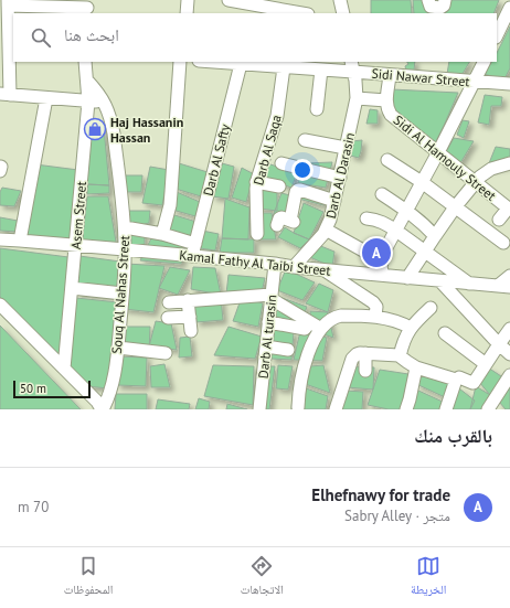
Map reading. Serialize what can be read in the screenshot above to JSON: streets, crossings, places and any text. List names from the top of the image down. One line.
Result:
{"streets":{"street":["Sidi Nawar Street","Darb Al Saqa","Sidi Al Hamouly Street","Darb Al Safty","Darb Al Darasin","Asem Street","Kamal Fathy Al Taibi Street","Souq Al Nahas Street","Darb Al turasin"]},"crossings":[["Sidi Nawar Street","Darb Al Saqa"],["Sidi Nawar Street","Sidi Al Hamouly Street"],["Sidi Nawar Street","Darb Al Safty"],["Sidi Nawar Street","Darb Al Darasin"],["Darb Al Safty","Kamal Fathy Al Taibi Street"],["Darb Al Darasin","Kamal Fathy Al Taibi Street"],["Asem Street","Kamal Fathy Al Taibi Street"],["Asem Street","Souq Al Nahas Street"],["Kamal Fathy Al Taibi Street","Souq Al Nahas Street"],["Kamal Fathy Al Taibi Street","Darb Al turasin"]],"places":{"shop":["Haj Hassanin Hassan"]},"scale_bar":"50 m","page":{"search":"ابحث هنا","pins":"A","scale":"50 m","heading":"بالقرب منك","list":[{"mark":"A","name":"Elhefnawy for trade","note":"متجر · Sabry Alley","value":"70 m"}],"nav":["الخريطة","الاتجاهات","المحفوظات"]}}
